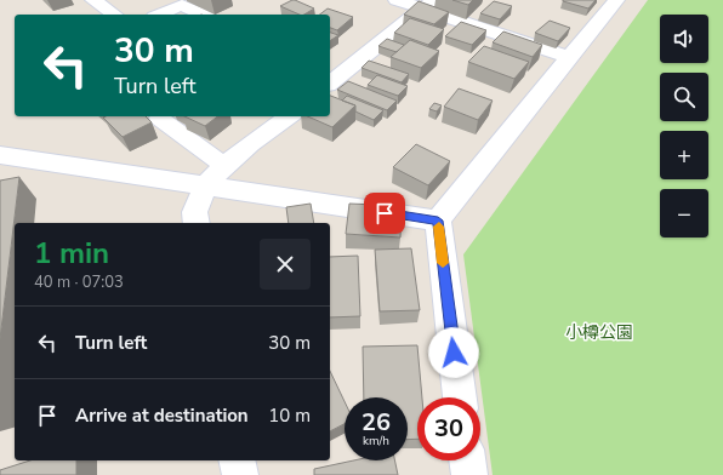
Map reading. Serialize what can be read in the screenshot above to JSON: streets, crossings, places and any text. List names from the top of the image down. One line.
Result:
{"parks":["小樽公園"],"page":{"map_buttons":["+","−"],"turn":["30 m","Turn left"],"heading":["1 min","40 m · 07:03"],"list":[{"name":"Turn left","value":"30 m"},{"name":"Arrive at destination","value":"10 m"}],"speed":"26 km/h","limit":"30"}}
